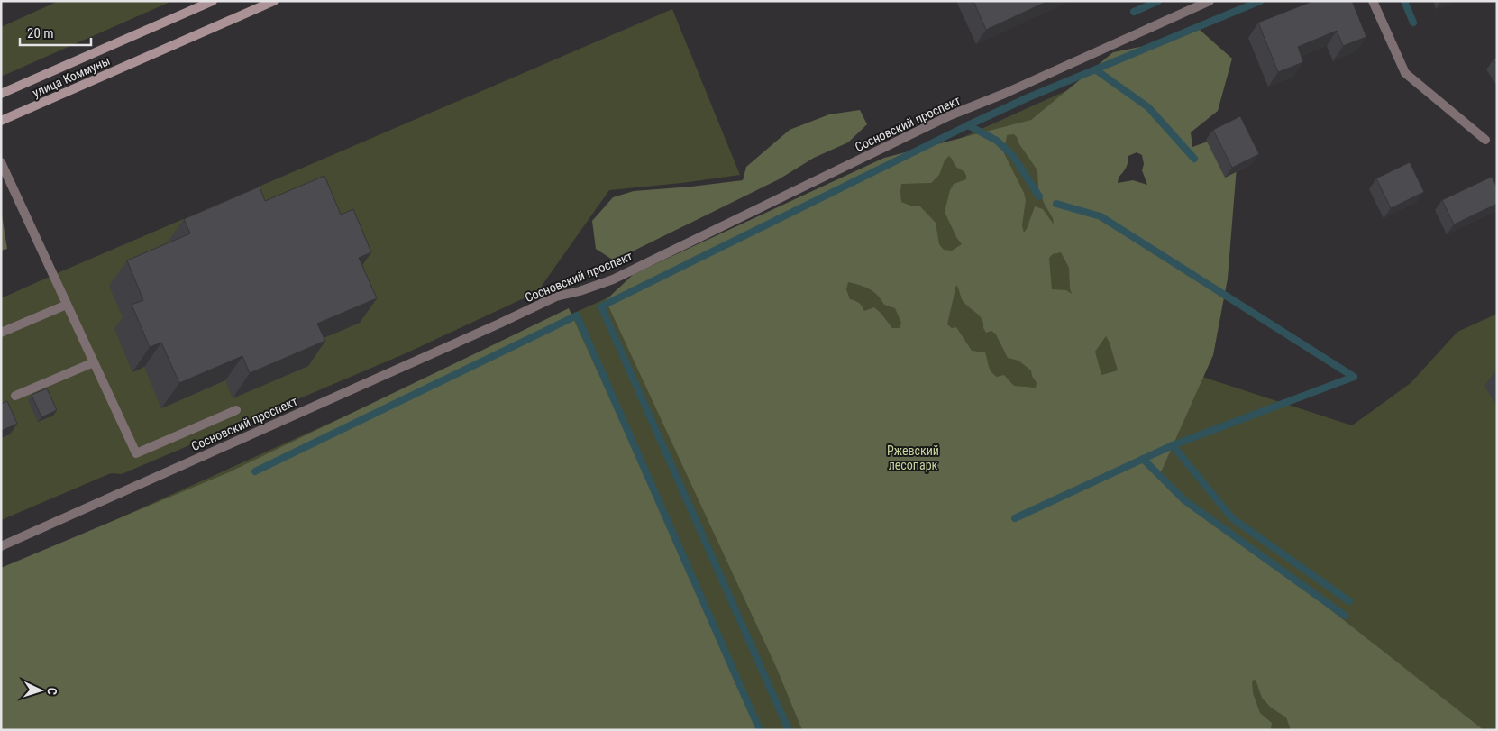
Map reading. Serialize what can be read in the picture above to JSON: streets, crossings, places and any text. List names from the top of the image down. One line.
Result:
{"streets":{"main road":["улица Коммуны"],"street":["Сосновский проспект"]},"parks":["Ржевский лесопарк"],"scale_bar":"20 m","north":"right"}
